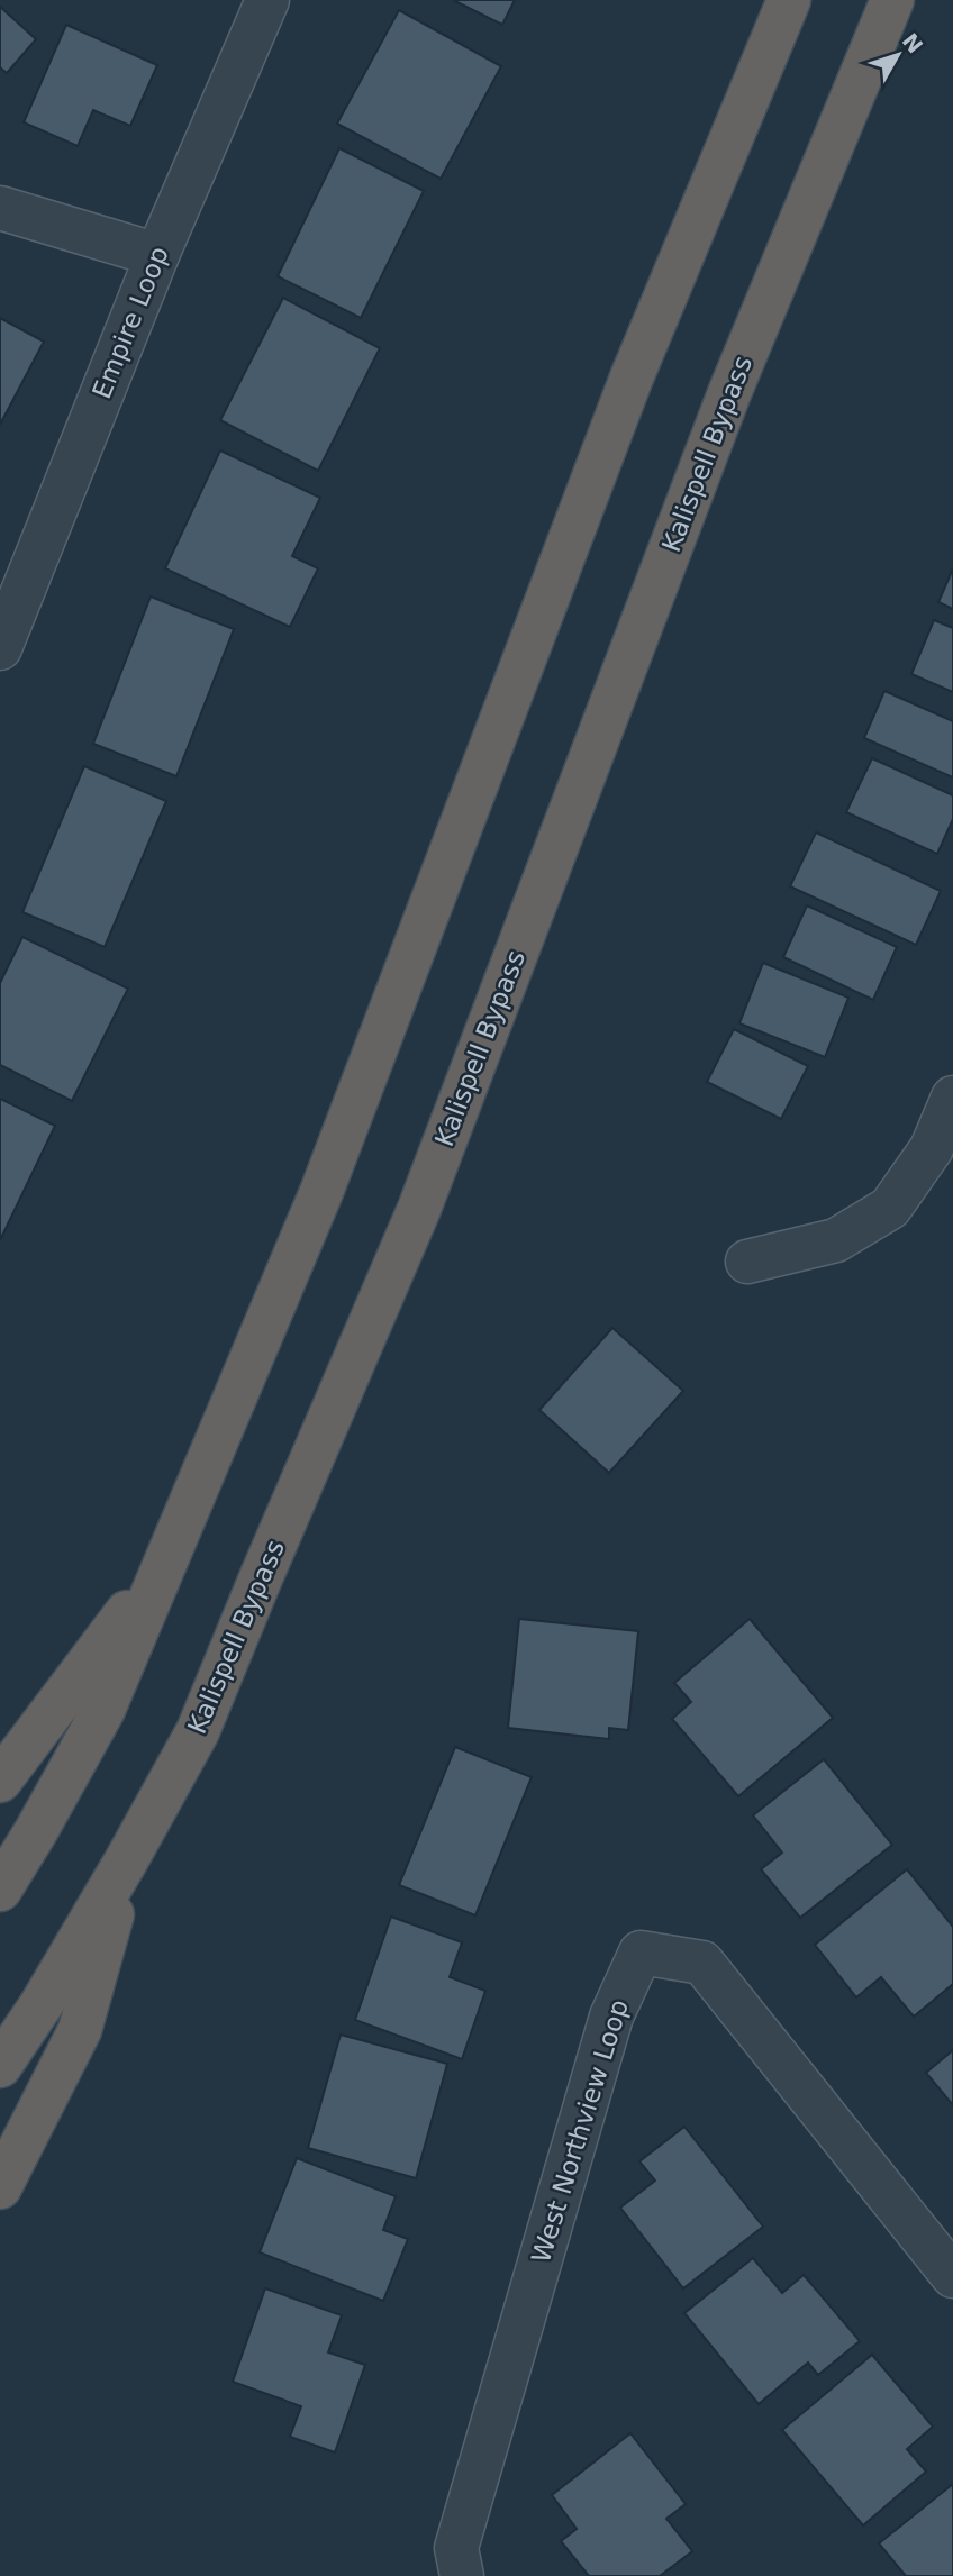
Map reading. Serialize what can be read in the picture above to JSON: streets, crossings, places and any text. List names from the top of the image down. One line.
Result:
{"streets":{"highway":["Kalispell Bypass"],"street":["Empire Loop","West Northview Loop"]},"north":"top right"}
